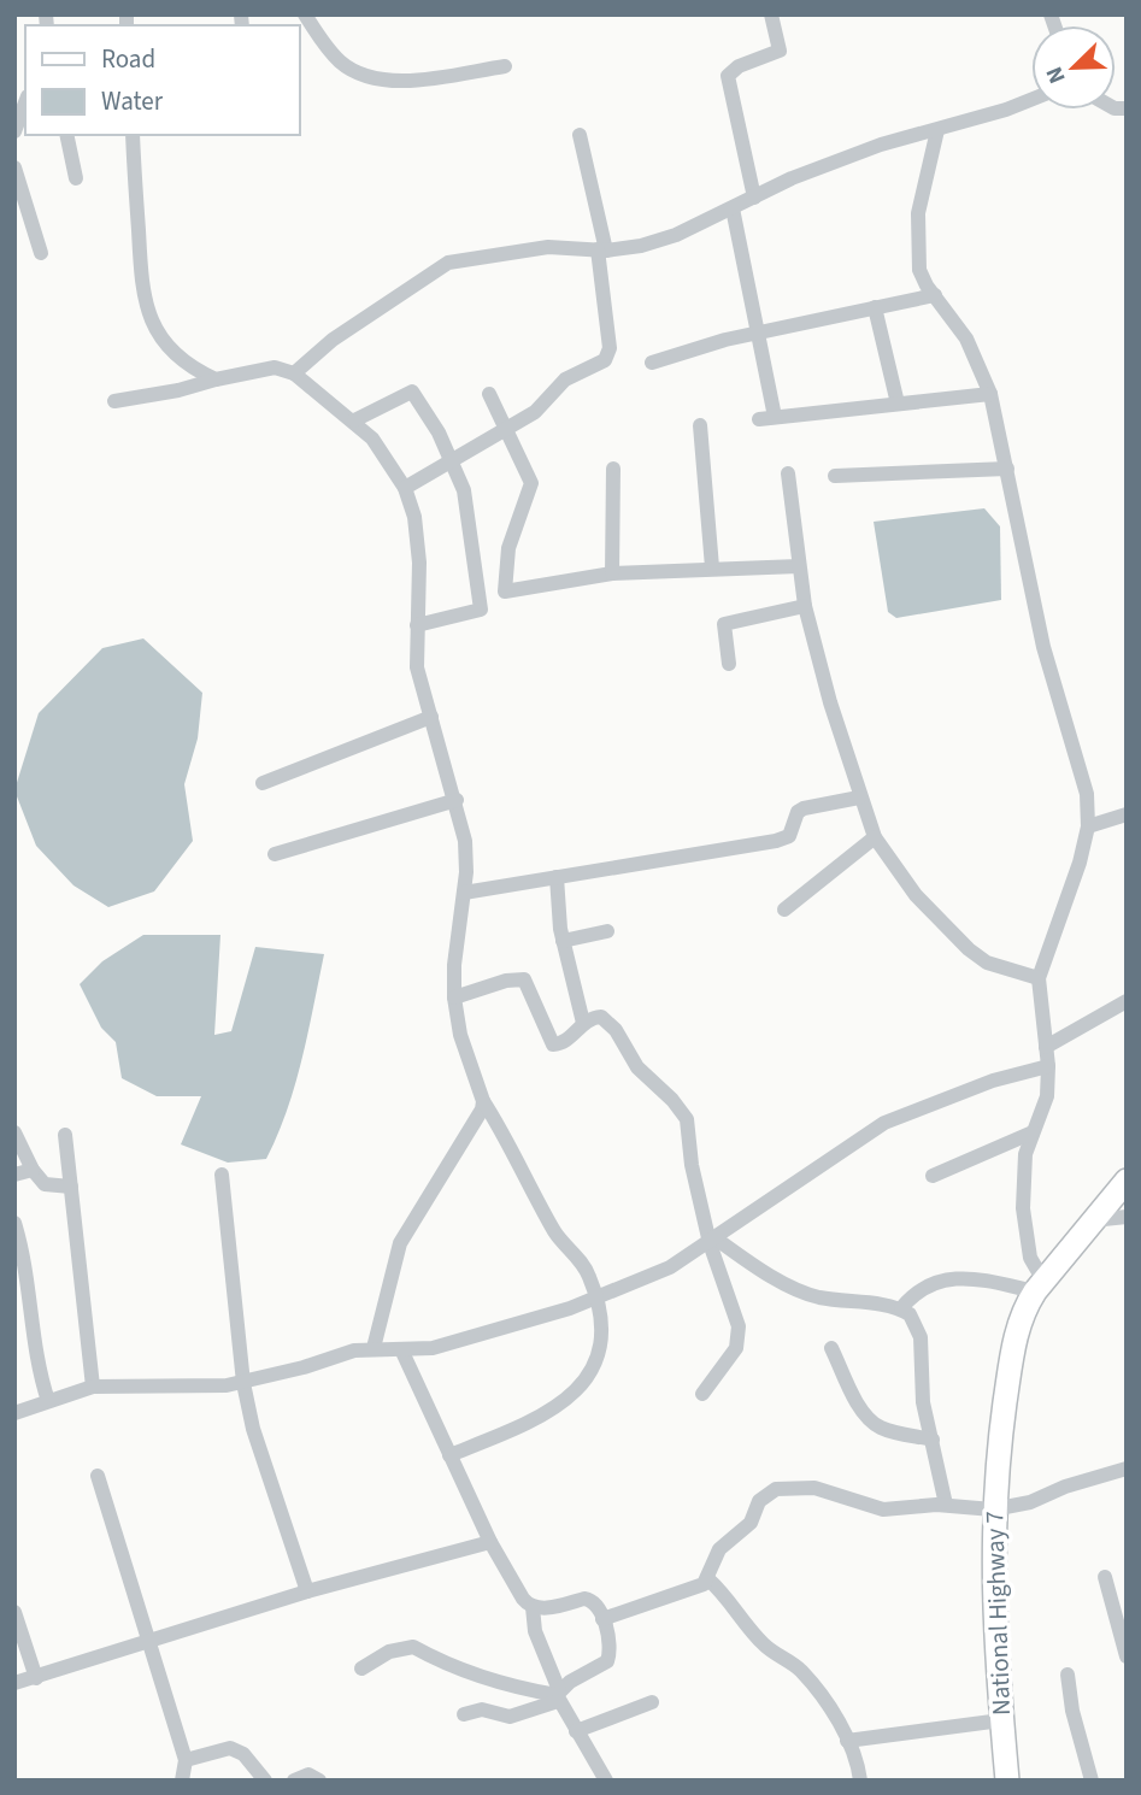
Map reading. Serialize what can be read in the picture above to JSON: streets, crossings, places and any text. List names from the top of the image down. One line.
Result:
{"streets":{"main road":["National Highway 7"]},"legend":["Road","Water"],"north":"bottom left"}
